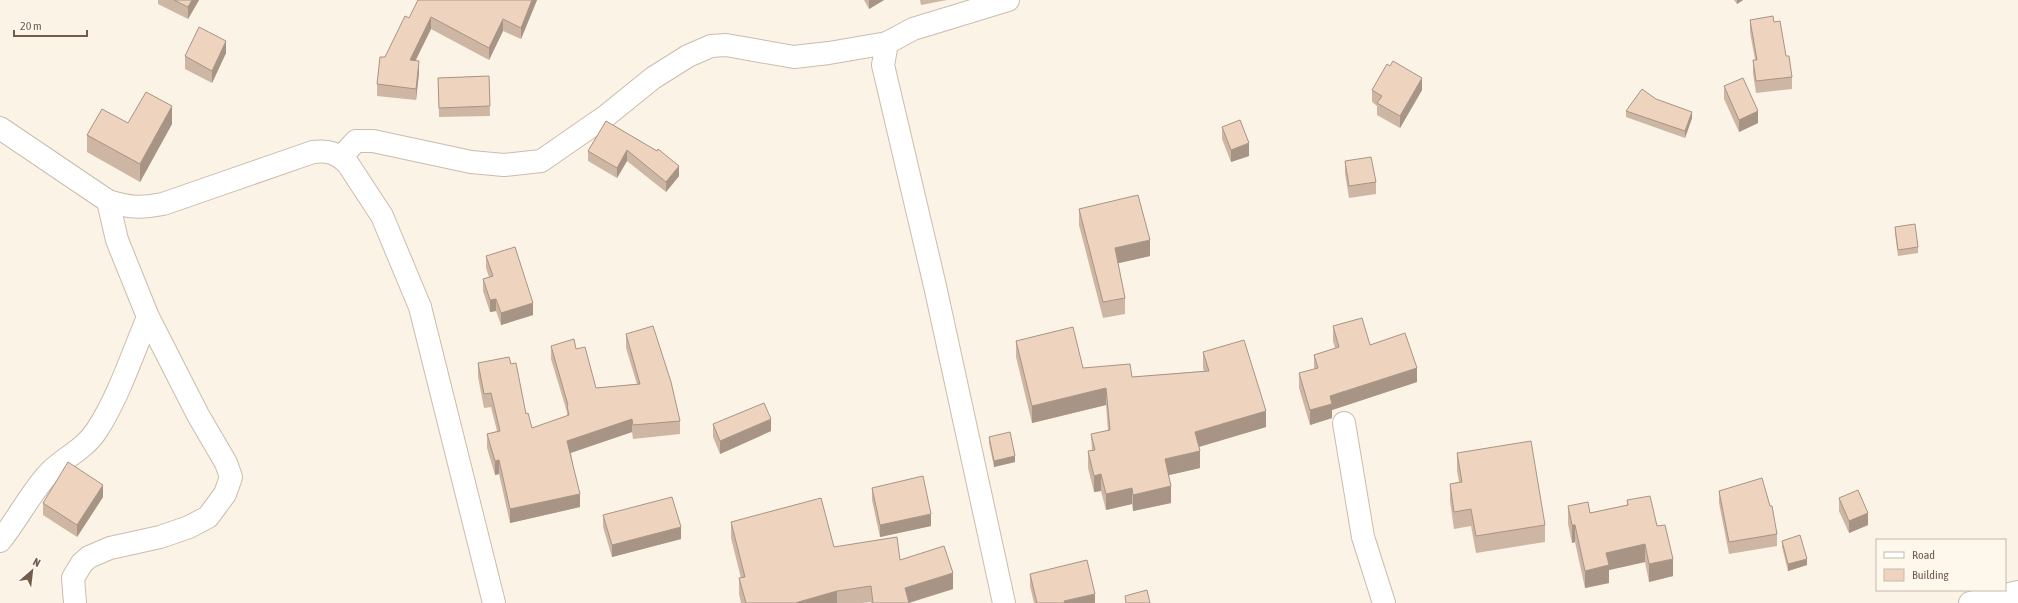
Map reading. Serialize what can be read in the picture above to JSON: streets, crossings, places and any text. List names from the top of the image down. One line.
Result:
{"legend":["Road","Building"],"scale_bar":"20 m","north":"top right"}
